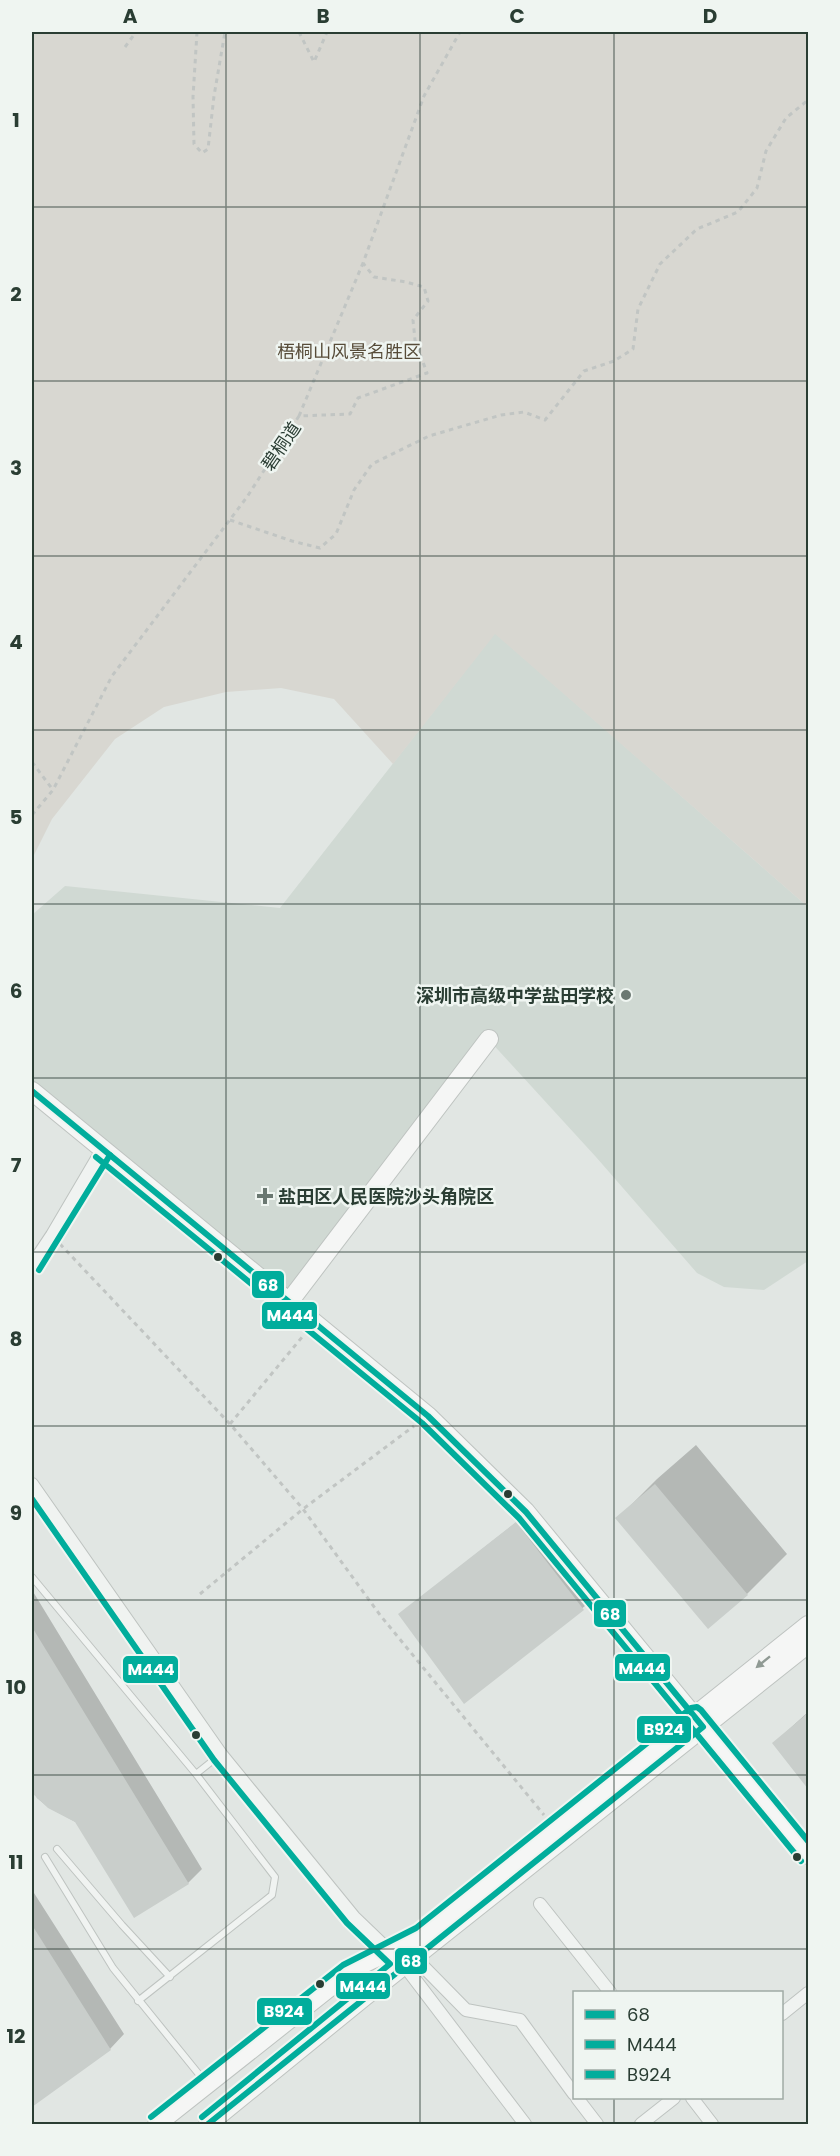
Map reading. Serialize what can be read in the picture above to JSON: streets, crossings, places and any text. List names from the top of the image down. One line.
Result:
{"streets":{"path":["碧桐道"]},"parks":["梧桐山风景名胜区"],"places":{"other":["深圳市高级中学盐田学校"],"health":["盐田区人民医院沙头角院区"]},"lines":["transit line 68","transit line M444","transit line B924"],"legend":["68","M444","B924"],"grid":{"columns":["A","B","C","D"],"rows":["1","2","3","4","5","6","7","8","9","10","11","12"]}}
